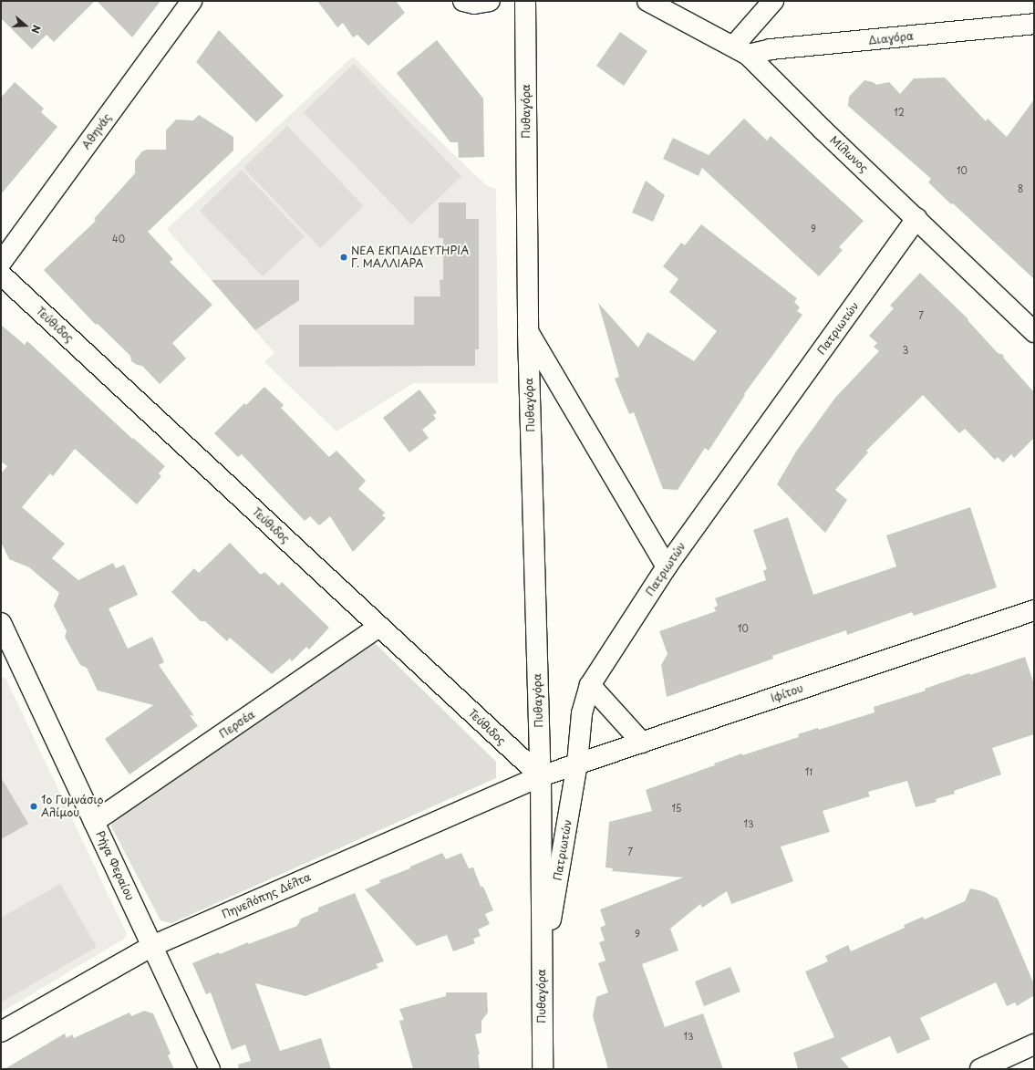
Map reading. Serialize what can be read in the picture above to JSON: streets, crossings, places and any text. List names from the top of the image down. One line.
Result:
{"streets":{"street":["Διαγόρα","Πυθαγόρα","Αθηνάς","Μίλωνος","Τεύθιδος","Πατριωτών","Ιφίτου","Περσέα","Ρήγα Φεραίου","Πηνελόπης Δέλτα"]},"crossings":[["Διαγόρα","Μίλωνος"],["Πυθαγόρα","Τεύθιδος"],["Πυθαγόρα","Πατριωτών"],["Πυθαγόρα","Ιφίτου"],["Πυθαγόρα","Πηνελόπης Δέλτα"],["Μίλωνος","Πατριωτών"],["Τεύθιδος","Ιφίτου"],["Τεύθιδος","Περσέα"],["Τεύθιδος","Πηνελόπης Δέλτα"],["Πατριωτών","Ιφίτου"],["Ιφίτου","Πηνελόπης Δέλτα"],["Περσέα","Ρήγα Φεραίου"],["Ρήγα Φεραίου","Πηνελόπης Δέλτα"]],"places":["ΝΕΑ ΕΚΠΑΙΔΕΥΤΗΡΙΑ Γ. ΜΑΛΛΙΑΡΑ","1ο Γυμνάσιο Αλίμου"],"house_numbers":["12","10","8","9","40","7","3","10","11","15","13","7","9","13"],"north":"right"}
